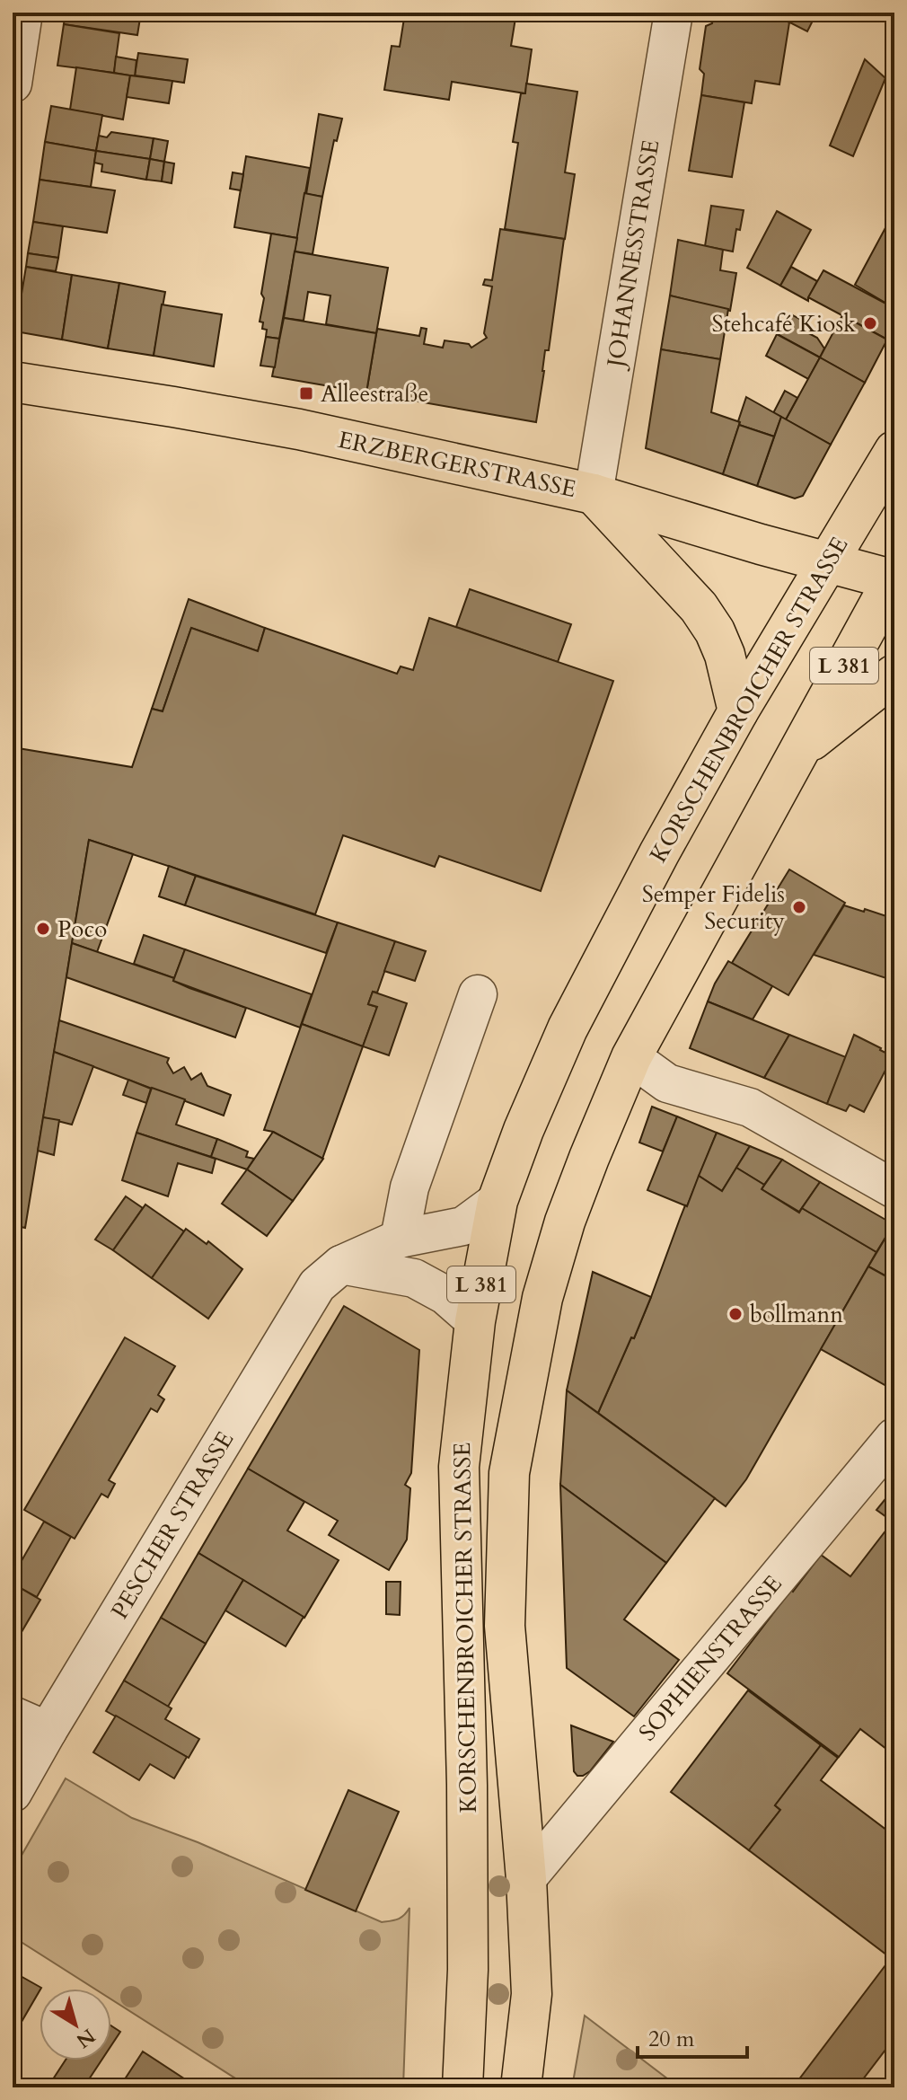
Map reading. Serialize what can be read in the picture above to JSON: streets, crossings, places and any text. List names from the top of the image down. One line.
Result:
{"streets":{"main road":["ERZBERGERSTRASSE","L 381","KORSCHENBROICHER STRASSE"],"street":["JOHANNESSTRASSE","PESCHER STRASSE","SOPHIENSTRASSE"]},"crossings":[["JOHANNESSTRASSE","ERZBERGERSTRASSE"],["ERZBERGERSTRASSE","KORSCHENBROICHER STRASSE"],["KORSCHENBROICHER STRASSE","PESCHER STRASSE"],["KORSCHENBROICHER STRASSE","SOPHIENSTRASSE"]],"places":{"other":["Stehcafé Kiosk","Semper Fidelis Security","Poco","bollmann"],"transit":["Alleestraße"]},"scale_bar":"20 m","north":"bottom right"}
